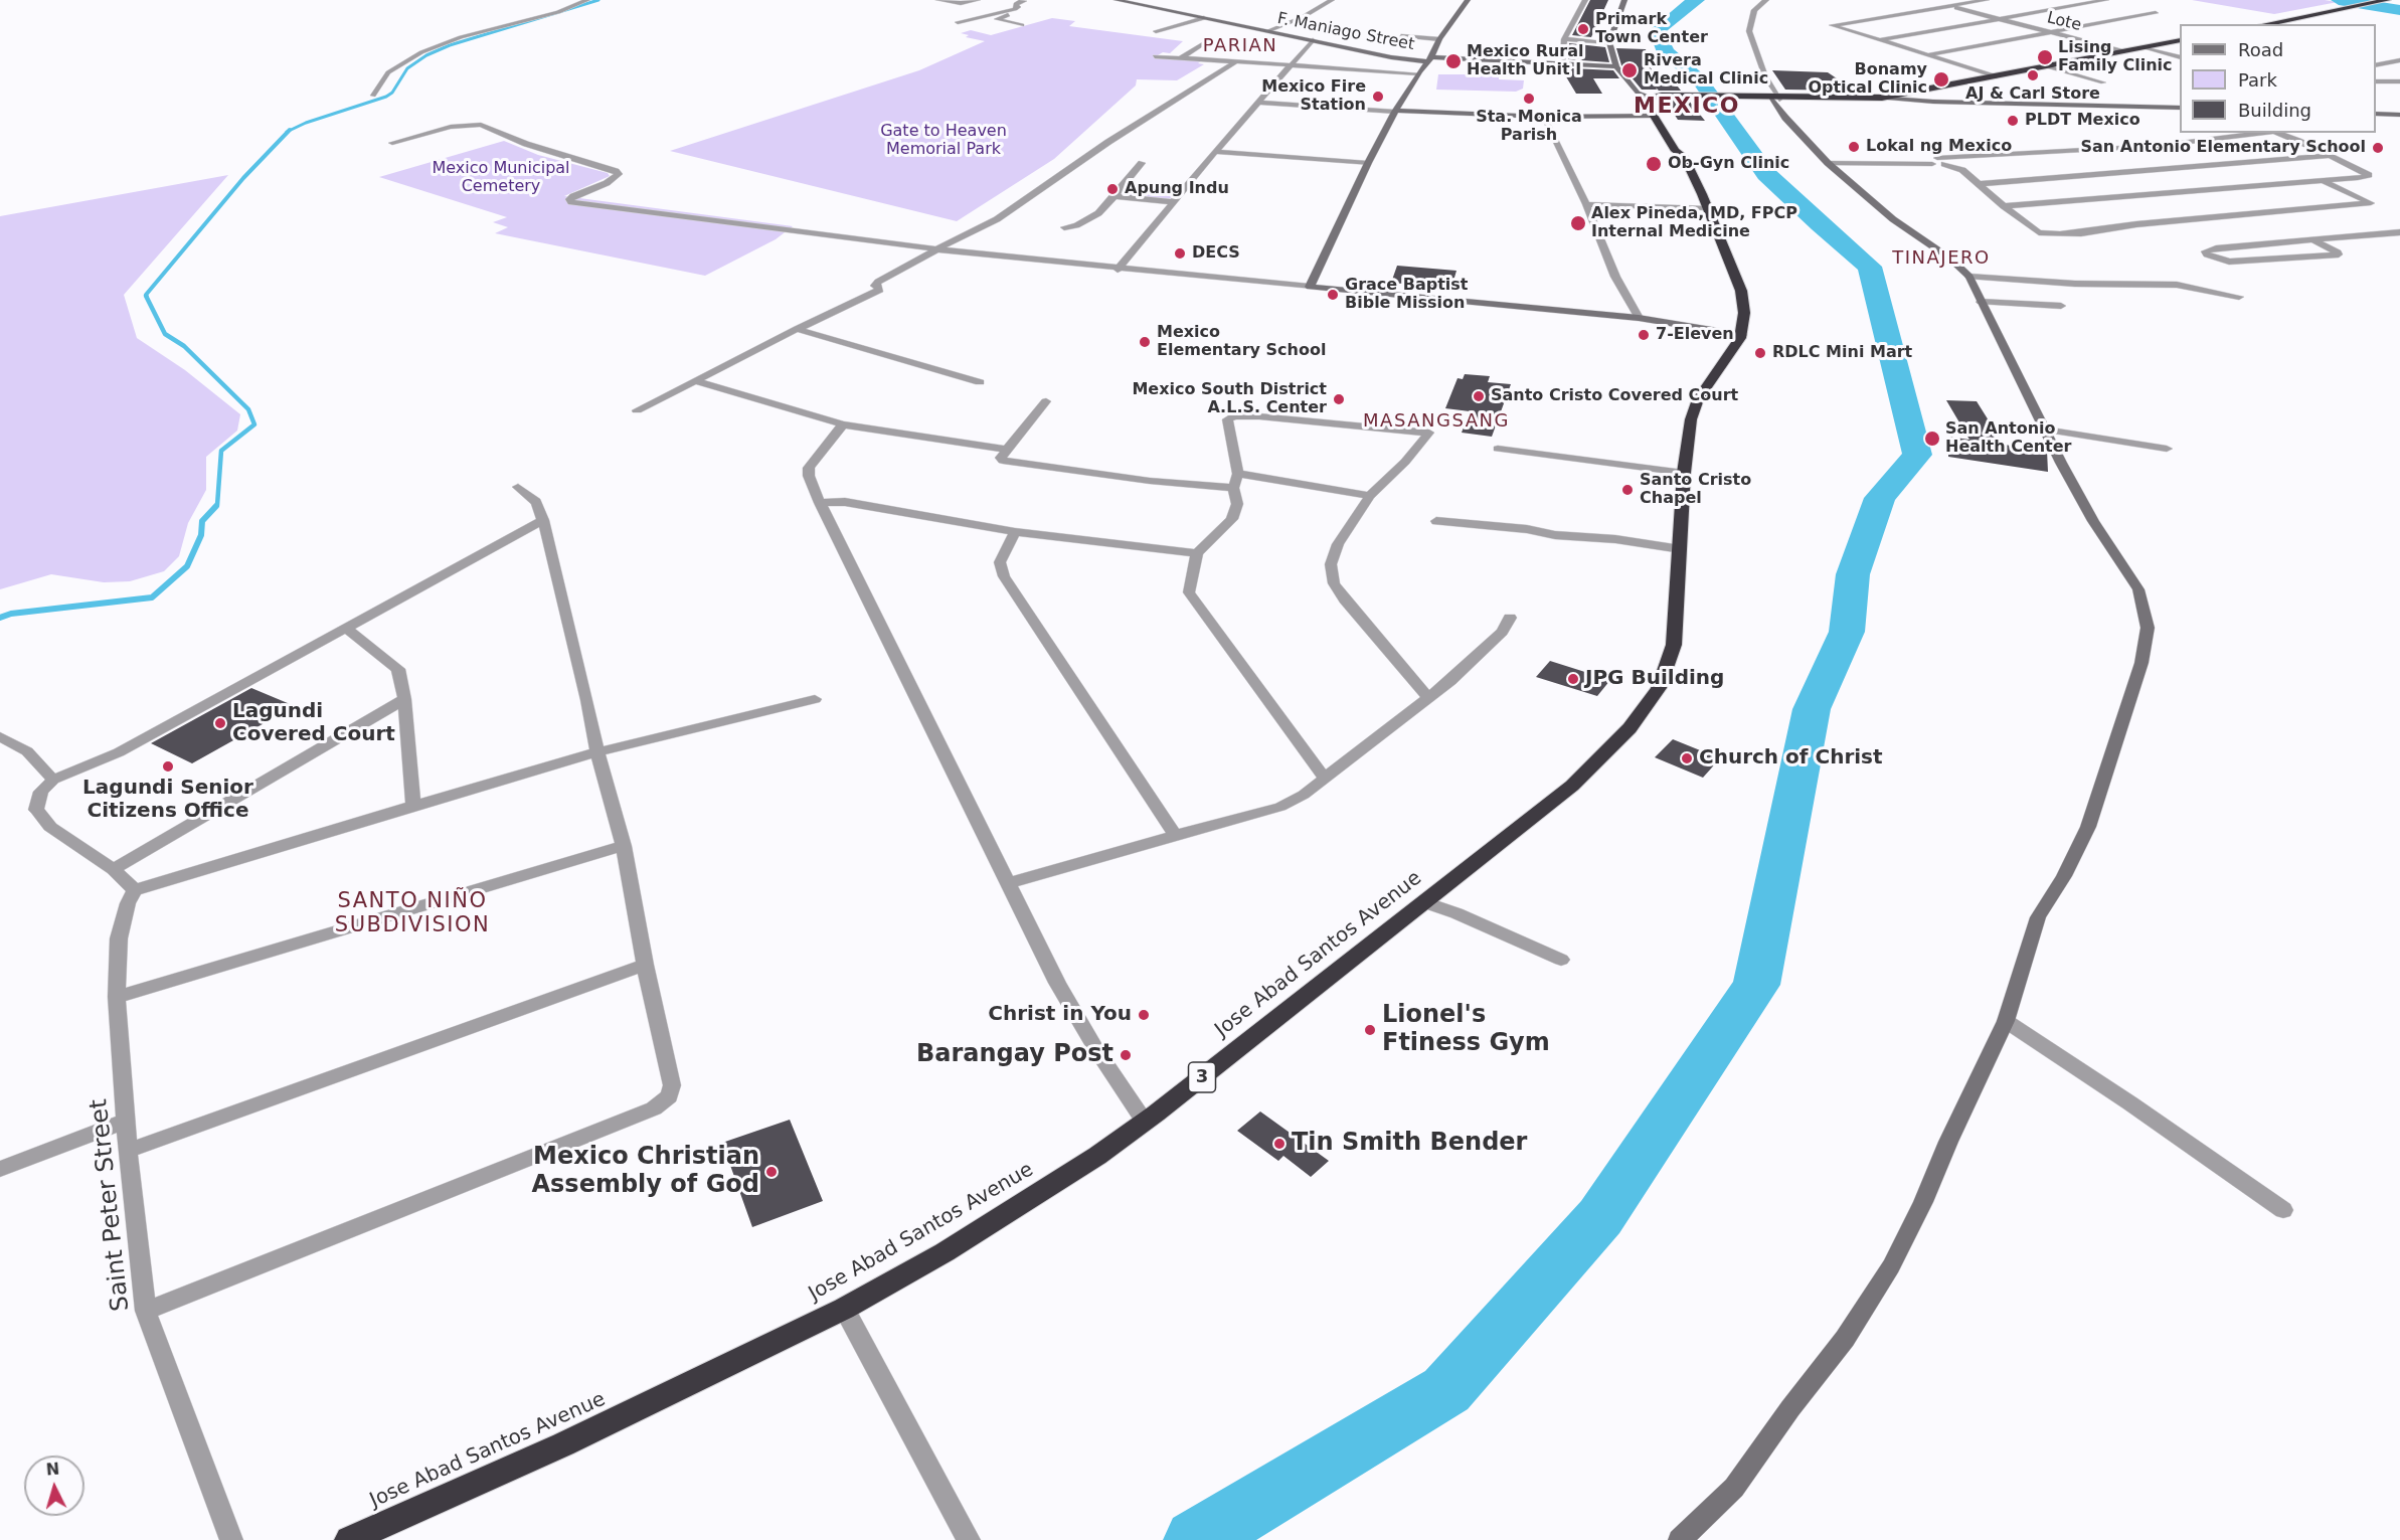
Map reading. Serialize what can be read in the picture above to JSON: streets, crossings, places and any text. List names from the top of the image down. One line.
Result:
{"streets":{"highway":["Jose Abad Santos Avenue","3"],"street":["Lote","F. Maniago Street","Saint Peter Street"]},"districts":["PARIAN","MEXICO","TINAJERO","MASANGSANG","SANTO NIÑO SUBDIVISION"],"parks":["Gate to Heaven Memorial Park","Mexico Municipal Cemetery"],"places":["Primark Town Center","Lising Family Clinic","Mexico Rural Health Unit I","Rivera Medical Clinic","AJ & Carl Store","Bonamy Optical Clinic","Mexico Fire Station","Sta. Monica Parish","PLDT Mexico","Lokal ng Mexico","San Antonio Elementary School","Ob-Gyn Clinic","Apung Indu","Alex Pineda, MD, FPCP Internal Medicine","DECS","Grace Baptist Bible Mission","7-Eleven","Mexico Elementary School","RDLC Mini Mart","Santo Cristo Covered Court","Mexico South District A.L.S. Center","San Antonio Health Center","Santo Cristo Chapel","JPG Building","Lagundi Covered Court","Church of Christ","Lagundi Senior Citizens Office","Christ in You","Lionel's Ftiness Gym","Barangay Post","Tin Smith Bender","Mexico Christian Assembly of God"],"legend":["Road","Park","Building"],"north":"top"}
